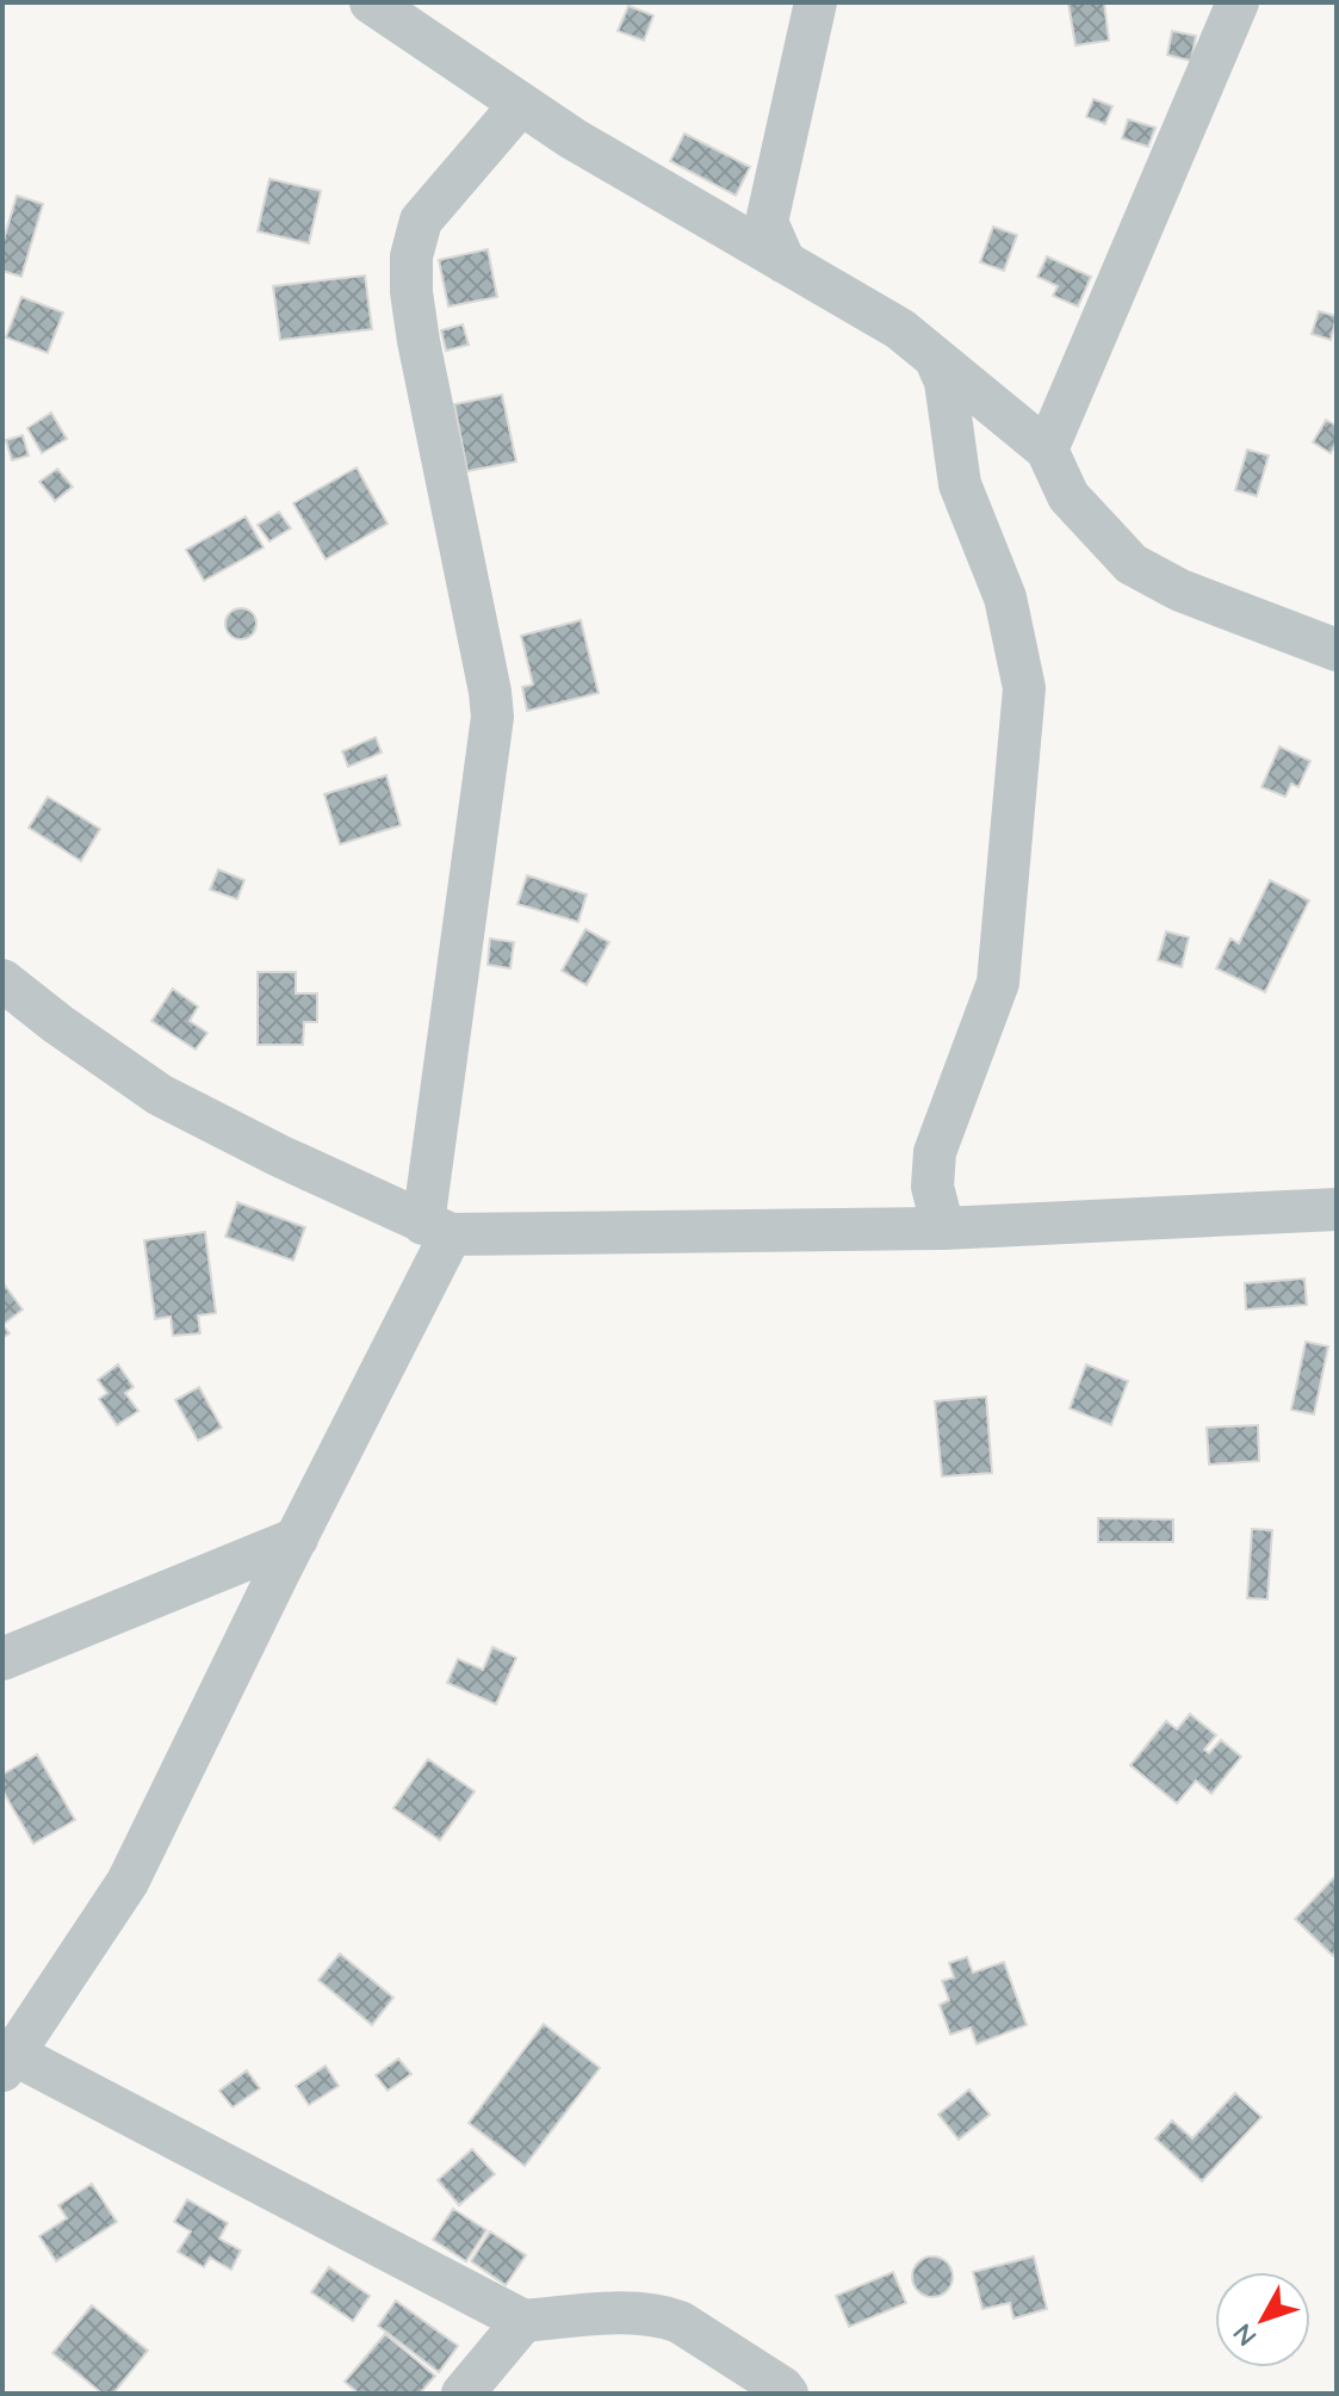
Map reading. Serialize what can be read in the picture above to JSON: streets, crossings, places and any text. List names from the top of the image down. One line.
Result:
{"north":"bottom left"}
